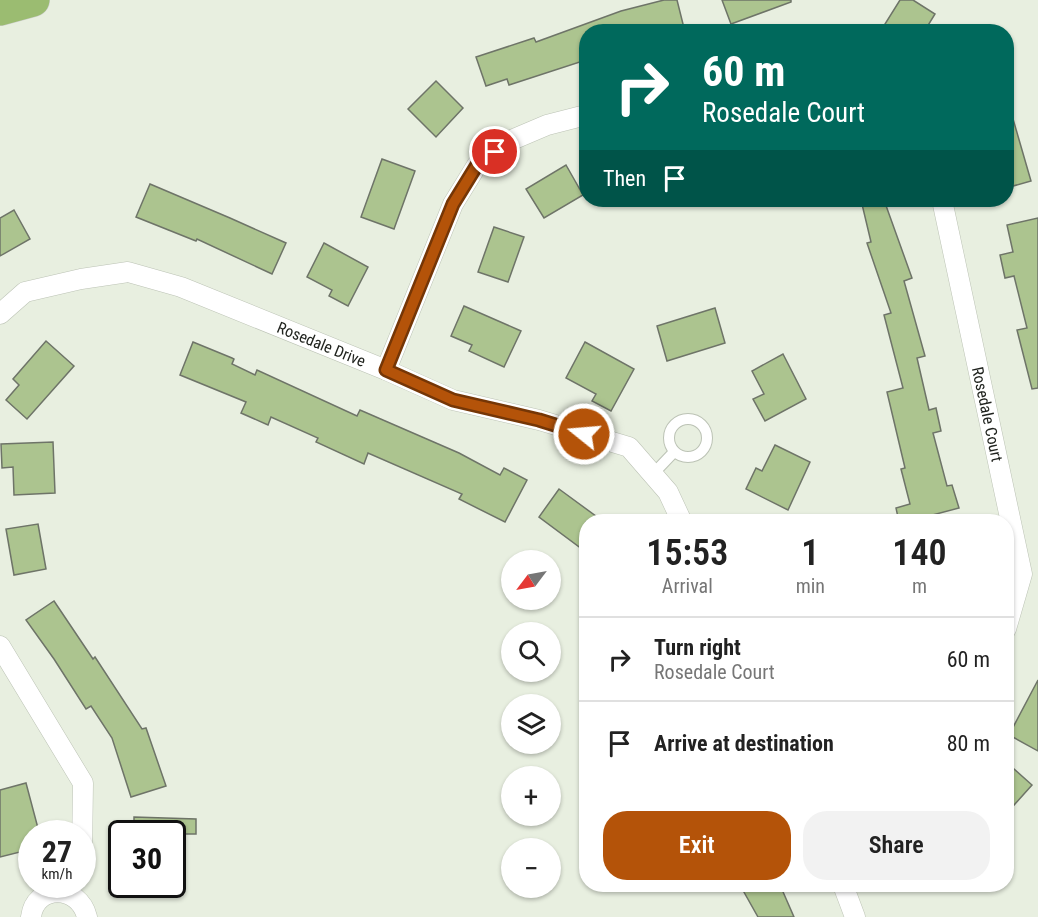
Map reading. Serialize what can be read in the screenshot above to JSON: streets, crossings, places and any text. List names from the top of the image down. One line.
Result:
{"streets":{"street":["Rosedale Drive","Rosedale Court"]},"north":"bottom left","page":{"turn":["60 m","Rosedale Court"],"then":"Then","eta":["15:53","Arrival","1","min","140","m"],"map_buttons":["+","−"],"list":[{"name":"Turn right","note":"Rosedale Court","value":"60 m"},{"name":"Arrive at destination","value":"80 m"}],"buttons":["Exit","Share"],"speed":"27 km/h","limit":"30"}}
